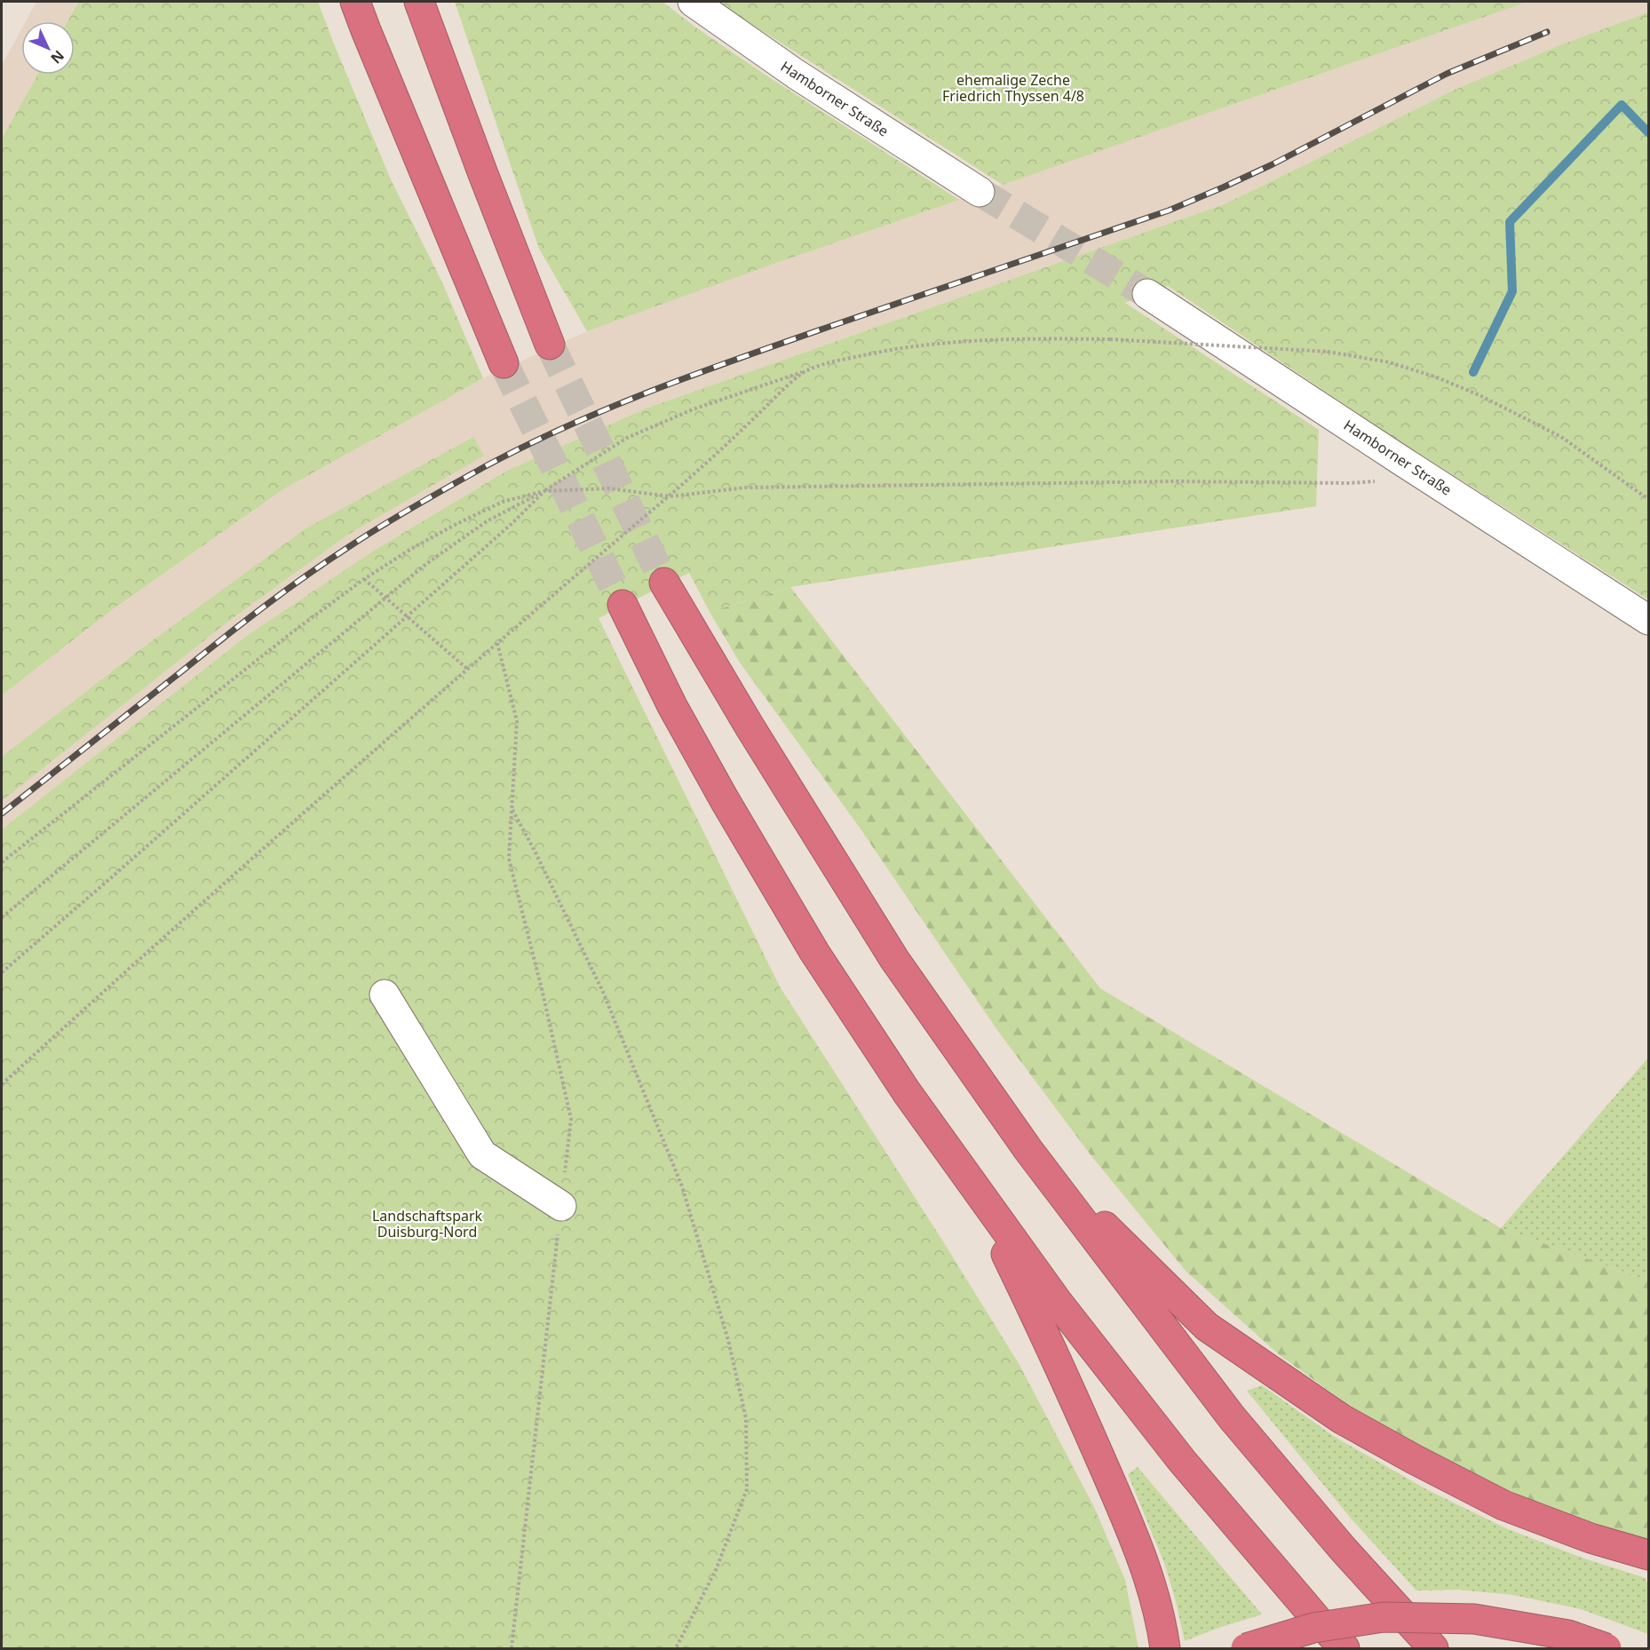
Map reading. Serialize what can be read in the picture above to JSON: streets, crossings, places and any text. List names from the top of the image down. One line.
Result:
{"streets":{"street":["Hamborner Straße"]},"parks":["ehemalige Zeche Friedrich Thyssen 4/8","Landschaftspark Duisburg-Nord"],"north":"bottom right"}
